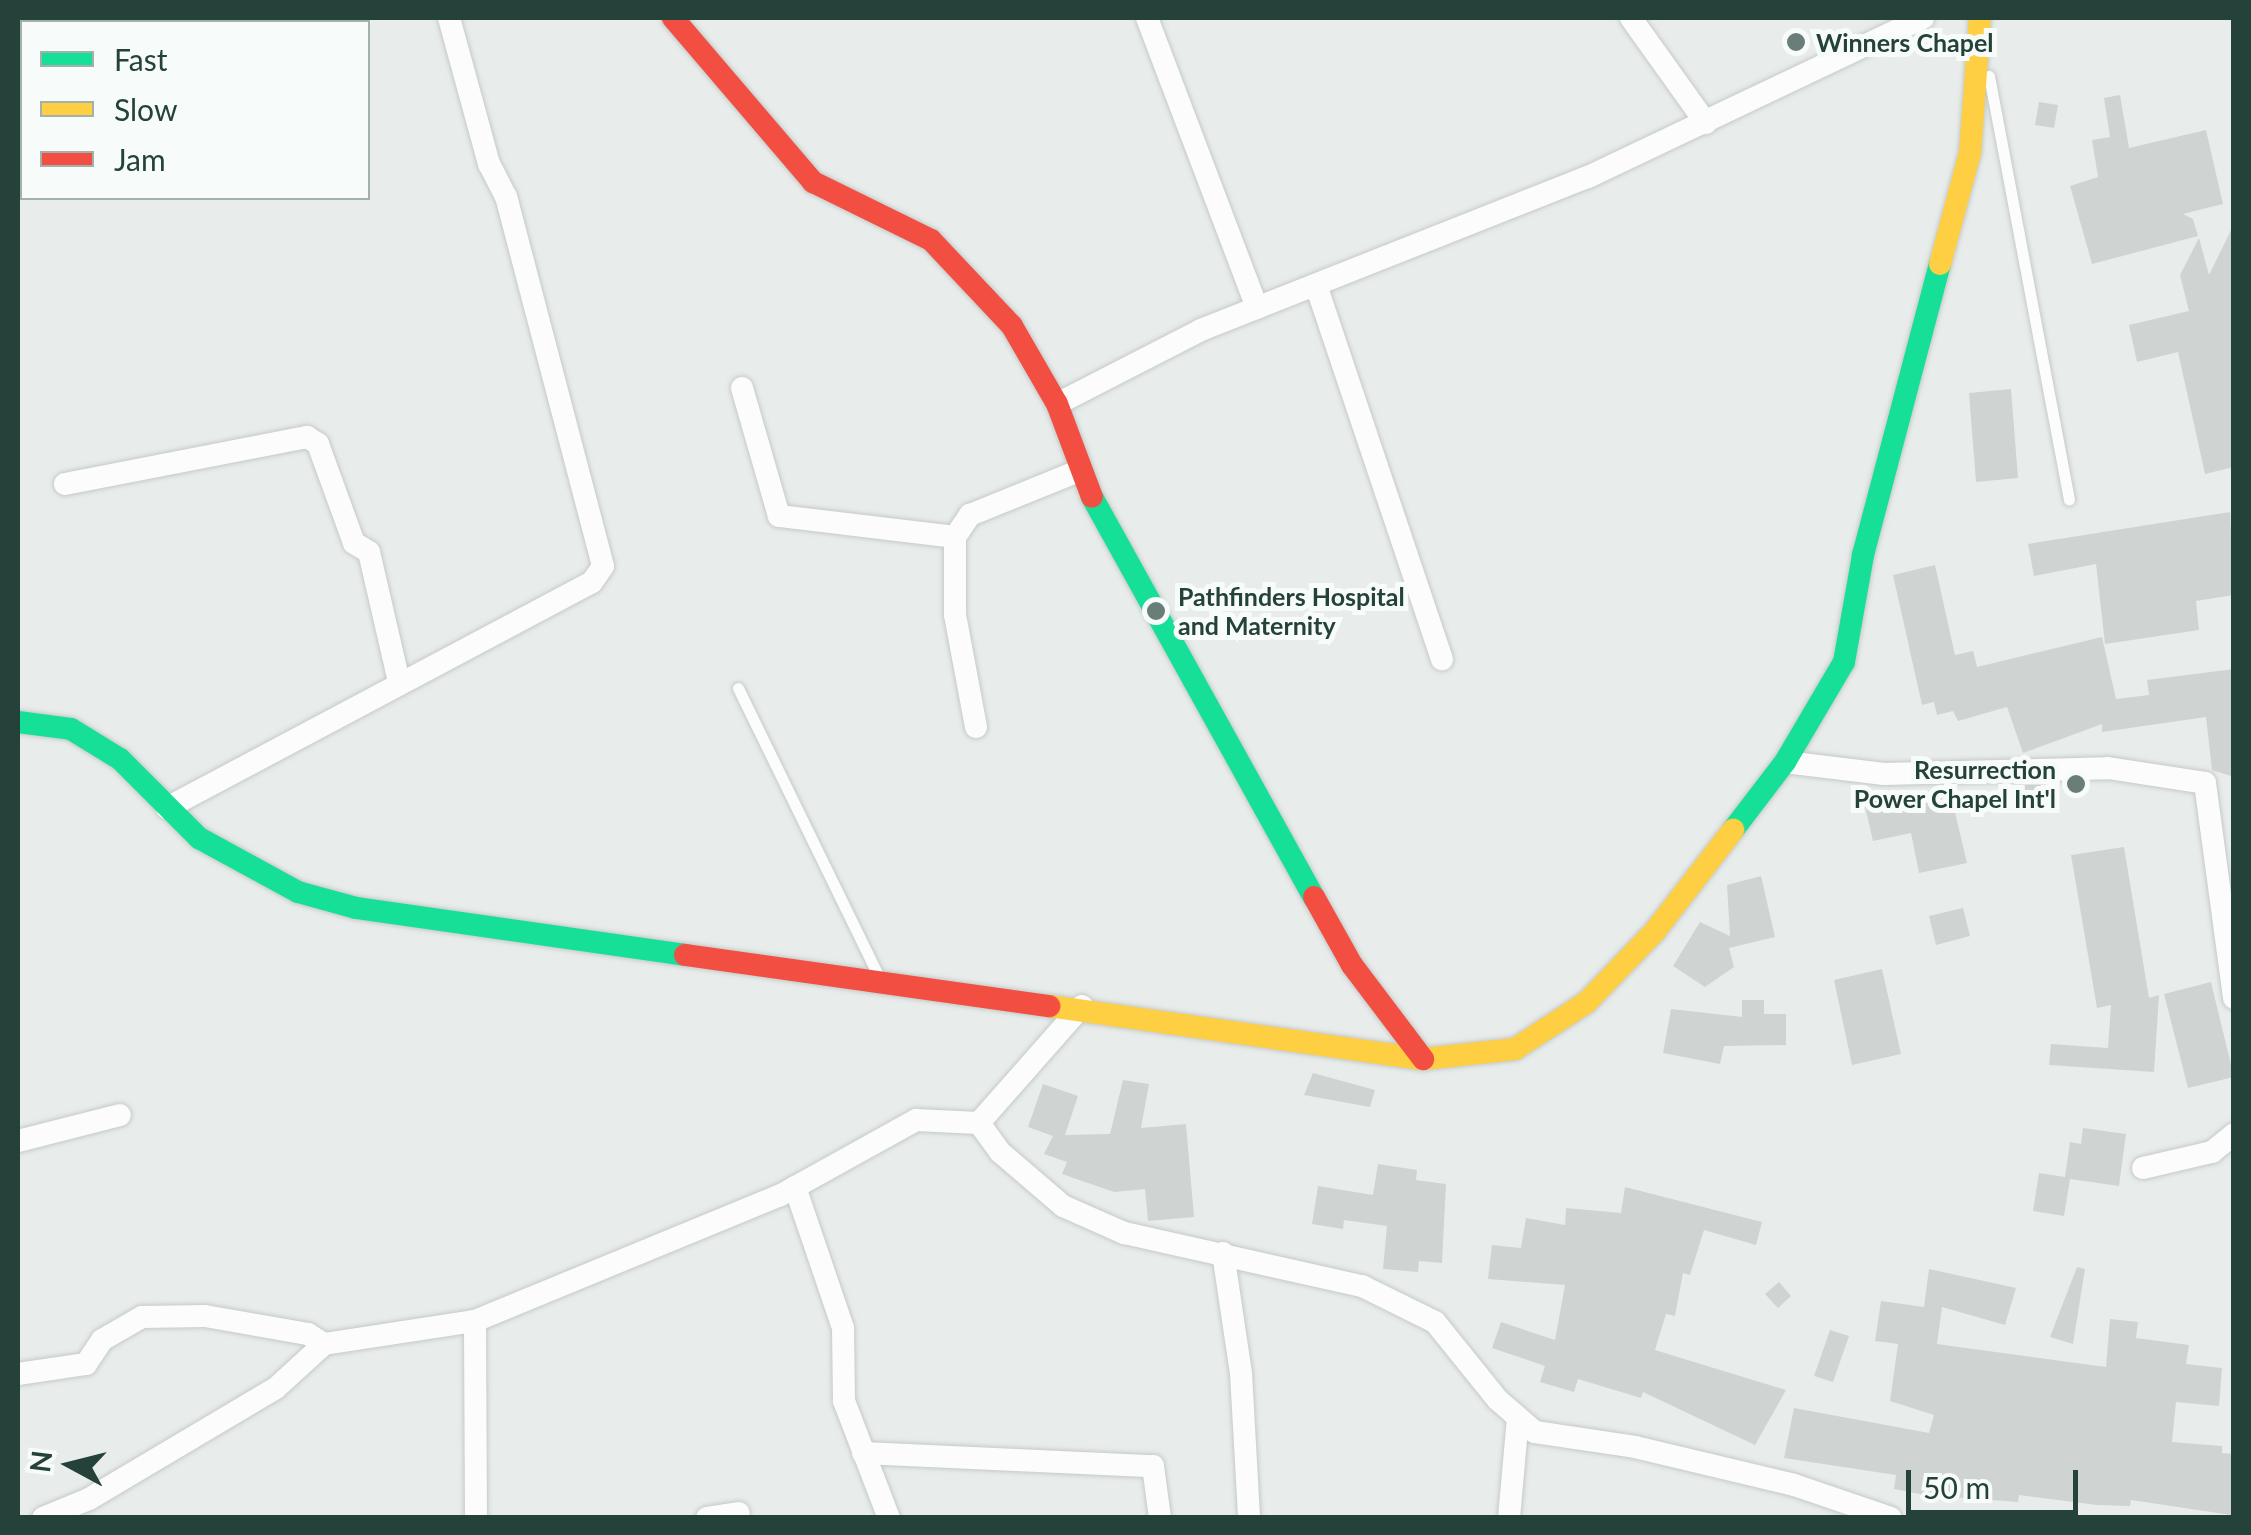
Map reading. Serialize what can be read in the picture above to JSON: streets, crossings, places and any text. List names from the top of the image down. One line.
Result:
{"places":["Winners Chapel","Pathfinders Hospital and Maternity","Resurrection Power Chapel Int'l"],"legend":["Fast","Slow","Jam"],"scale_bar":"50 m","north":"left"}
